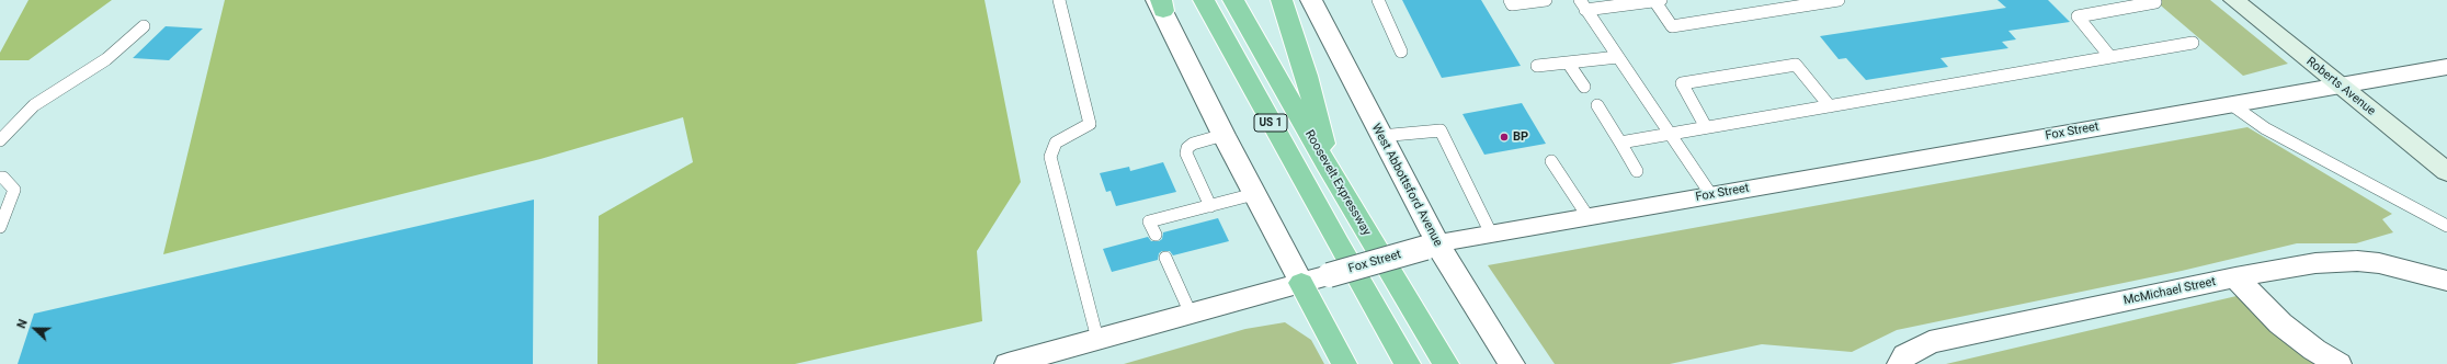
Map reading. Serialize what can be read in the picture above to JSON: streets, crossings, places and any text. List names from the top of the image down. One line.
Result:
{"streets":{"highway":["US 1","Roosevelt Expressway"],"main road":["Roberts Avenue"],"street":["Fox Street","West Abbottsford Avenue","McMichael Street"]},"crossings":[["Roberts Avenue","Fox Street"],["Fox Street","West Abbottsford Avenue"]],"places":["BP"],"north":"left"}
